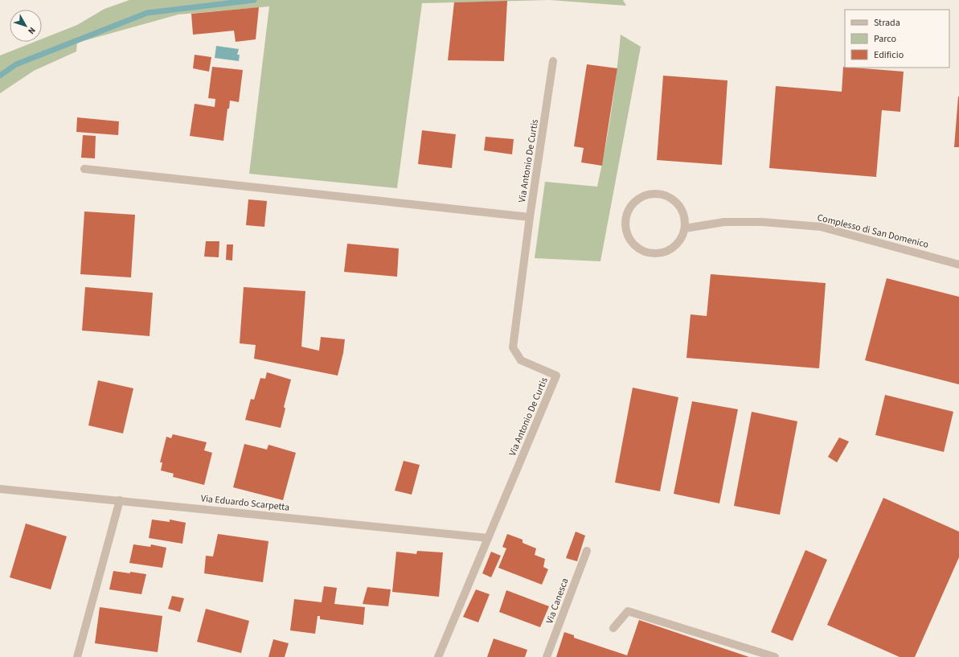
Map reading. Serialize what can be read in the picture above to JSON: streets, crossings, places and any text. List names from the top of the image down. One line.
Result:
{"streets":{"street":["Via Antonio De Curtis","Complesso di San Domenico","Via Eduardo Scarpetta","Via Canesca"]},"crossings":[["Via Antonio De Curtis","Via Eduardo Scarpetta"]],"legend":["Strada","Parco","Edificio"],"north":"bottom right"}
